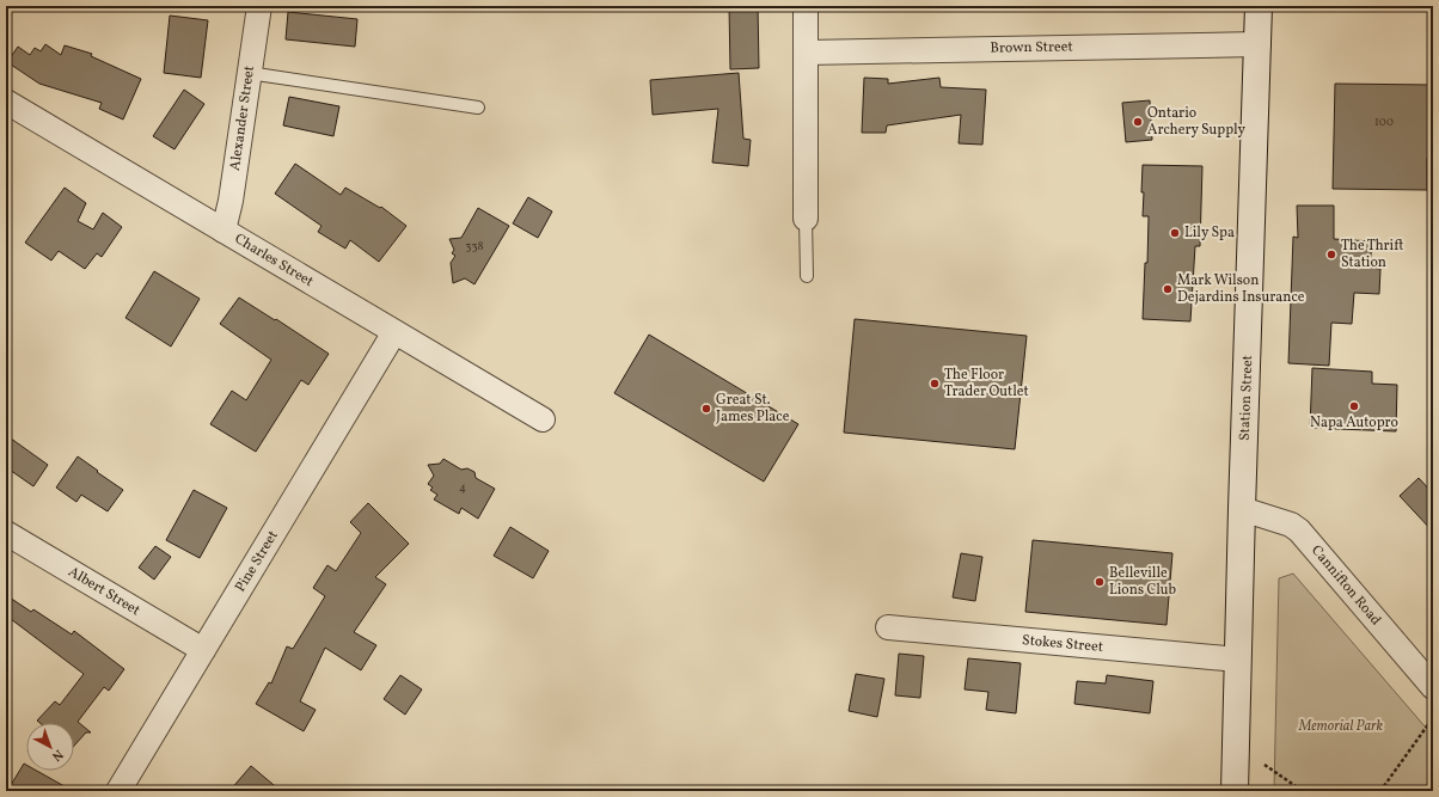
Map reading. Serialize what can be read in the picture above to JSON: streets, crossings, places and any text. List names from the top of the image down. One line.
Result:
{"streets":{"main road":["Station Street"],"street":["Brown Street","Alexander Street","Charles Street","Pine Street","Cannifton Road","Albert Street","Stokes Street"]},"crossings":[["Brown Street","Station Street"],["Alexander Street","Charles Street"],["Charles Street","Pine Street"],["Station Street","Cannifton Road"],["Station Street","Stokes Street"],["Pine Street","Albert Street"]],"parks":["Memorial Park"],"places":["Ontario Archery Supply","Lily Spa","The Thrift Station","Mark Wilson Dejardins Insurance","The Floor Trader Outlet","Napa Autopro","Great St. James Place","Belleville Lions Club"],"house_numbers":["100","338","4"],"north":"bottom right"}
